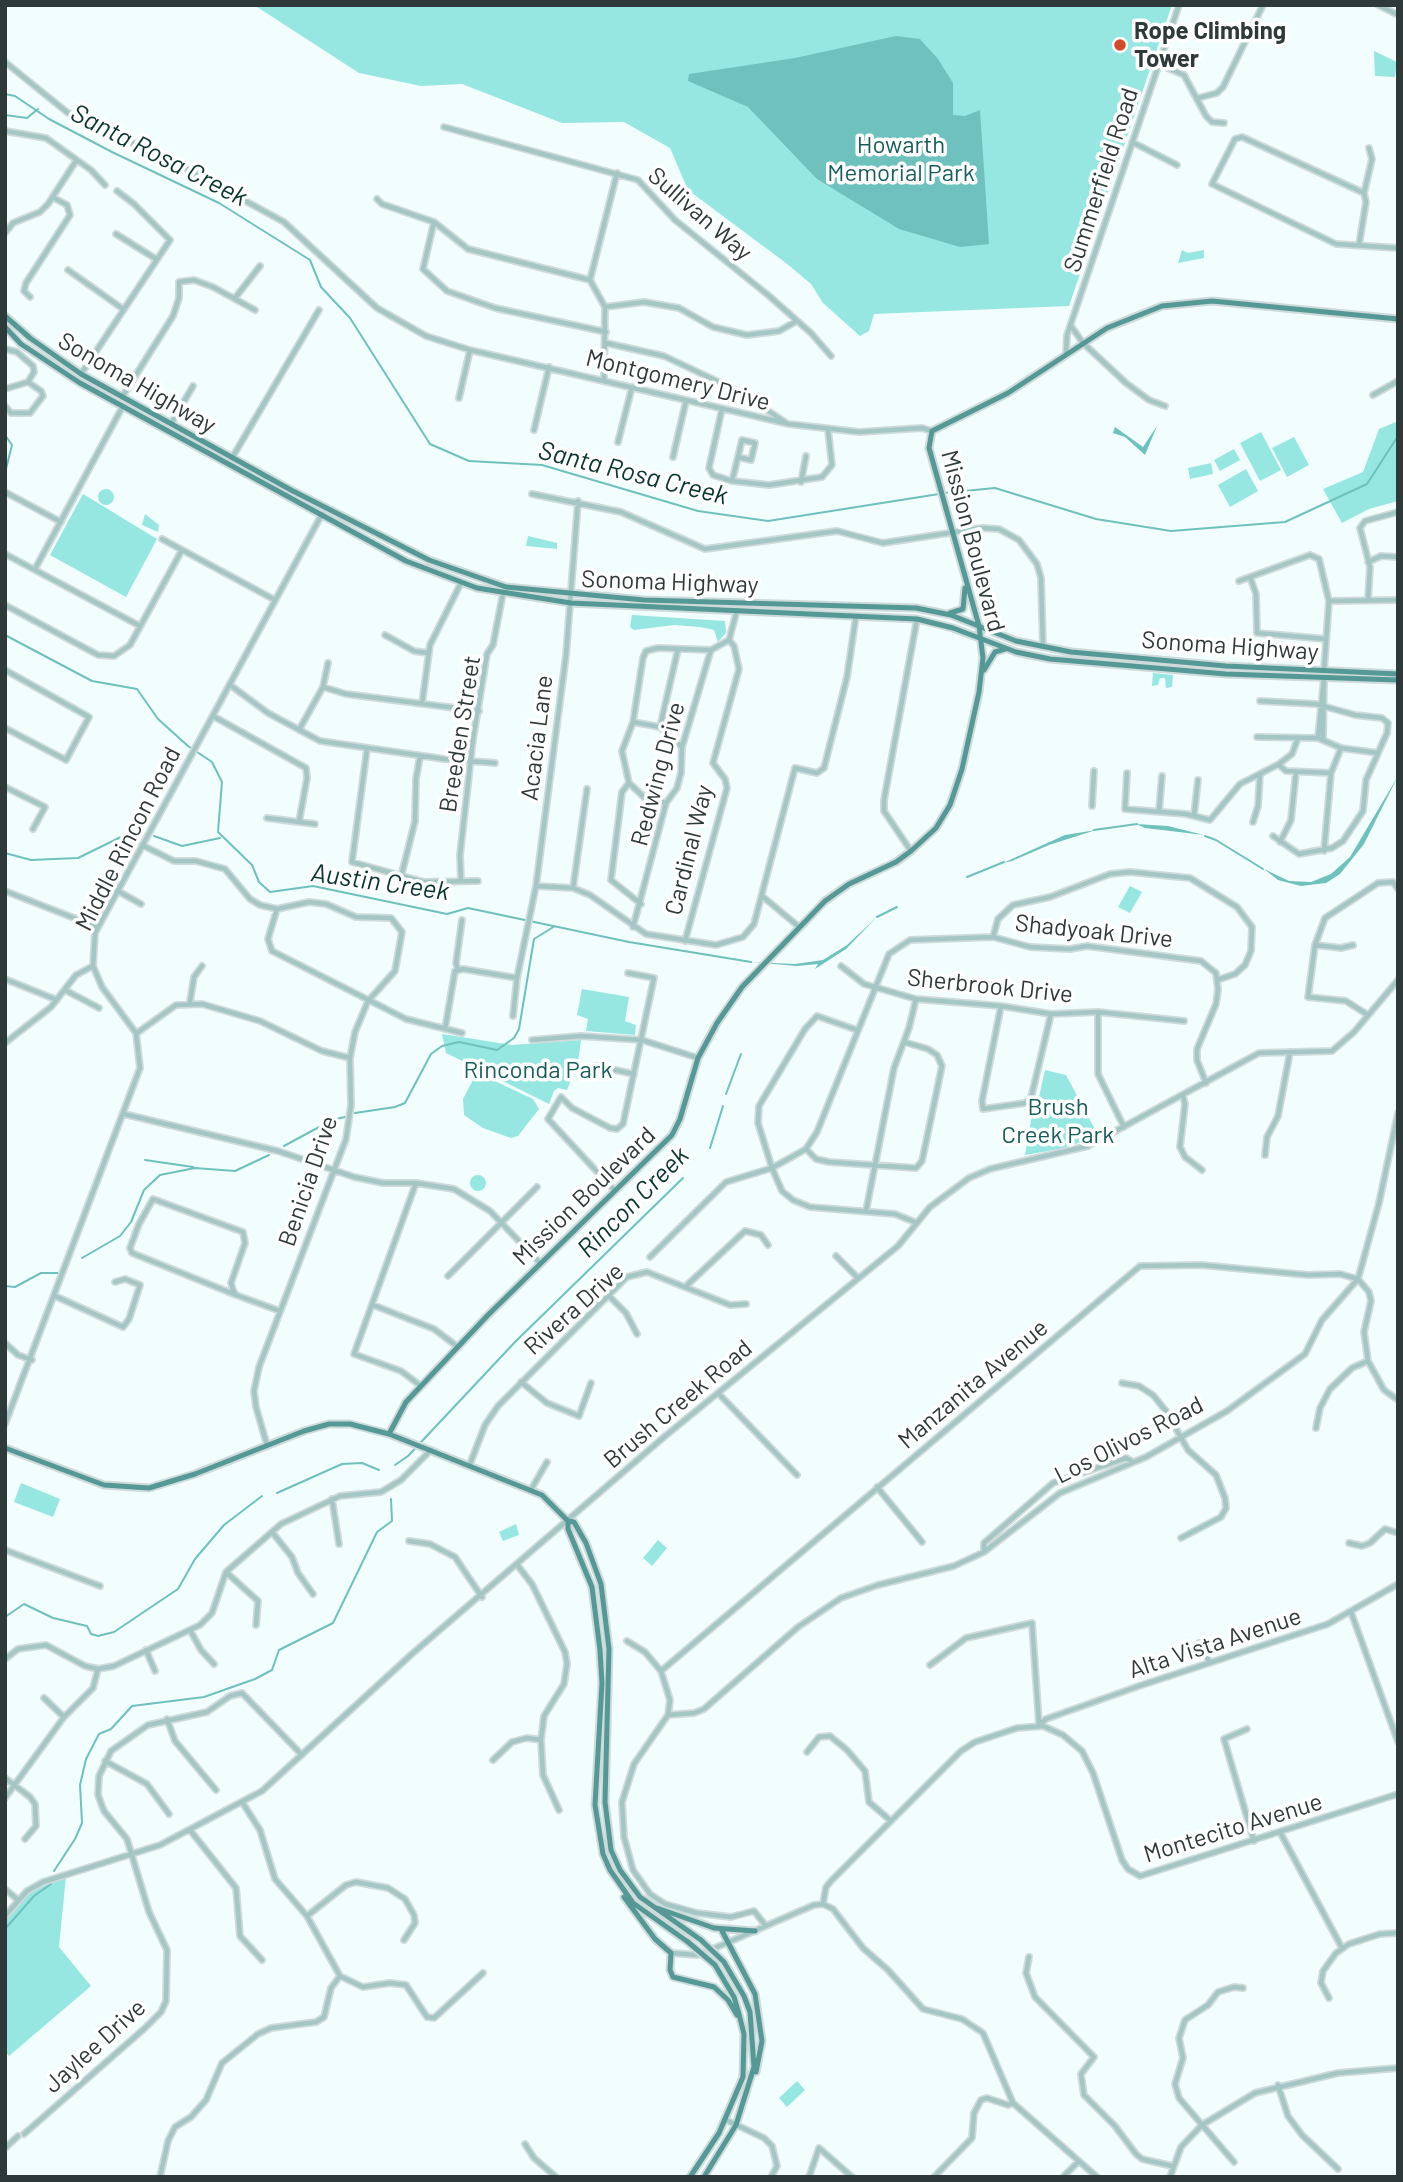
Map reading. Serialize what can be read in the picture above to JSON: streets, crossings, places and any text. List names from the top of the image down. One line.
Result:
{"streets":{"main road":["Montgomery Drive","Sonoma Highway","Mission Boulevard"],"street":["Summerfield Road","Sullivan Way","Breeden Street","Acacia Lane","Redwing Drive","Middle Rincon Road","Cardinal Way","Shadyoak Drive","Sherbrook Drive","Benicia Drive","Rivera Drive","Manzanita Avenue","Brush Creek Road","Los Olivos Road","Alta Vista Avenue","Montecito Avenue","Jaylee Drive"]},"crossings":[["Summerfield Road","Montgomery Drive"],["Montgomery Drive","Mission Boulevard"],["Sonoma Highway","Mission Boulevard"],["Sonoma Highway","Breeden Street"],["Sonoma Highway","Acacia Lane"],["Sonoma Highway","Middle Rincon Road"],["Shadyoak Drive","Sherbrook Drive"],["Manzanita Avenue","Los Olivos Road"],["Brush Creek Road","Jaylee Drive"],["Alta Vista Avenue","Montecito Avenue"]],"water":["Santa Rosa Creek","Austin Creek","Rincon Creek"],"parks":["Howarth Memorial Park","Rinconda Park","Brush Creek Park"],"places":["Rope Climbing Tower"]}
